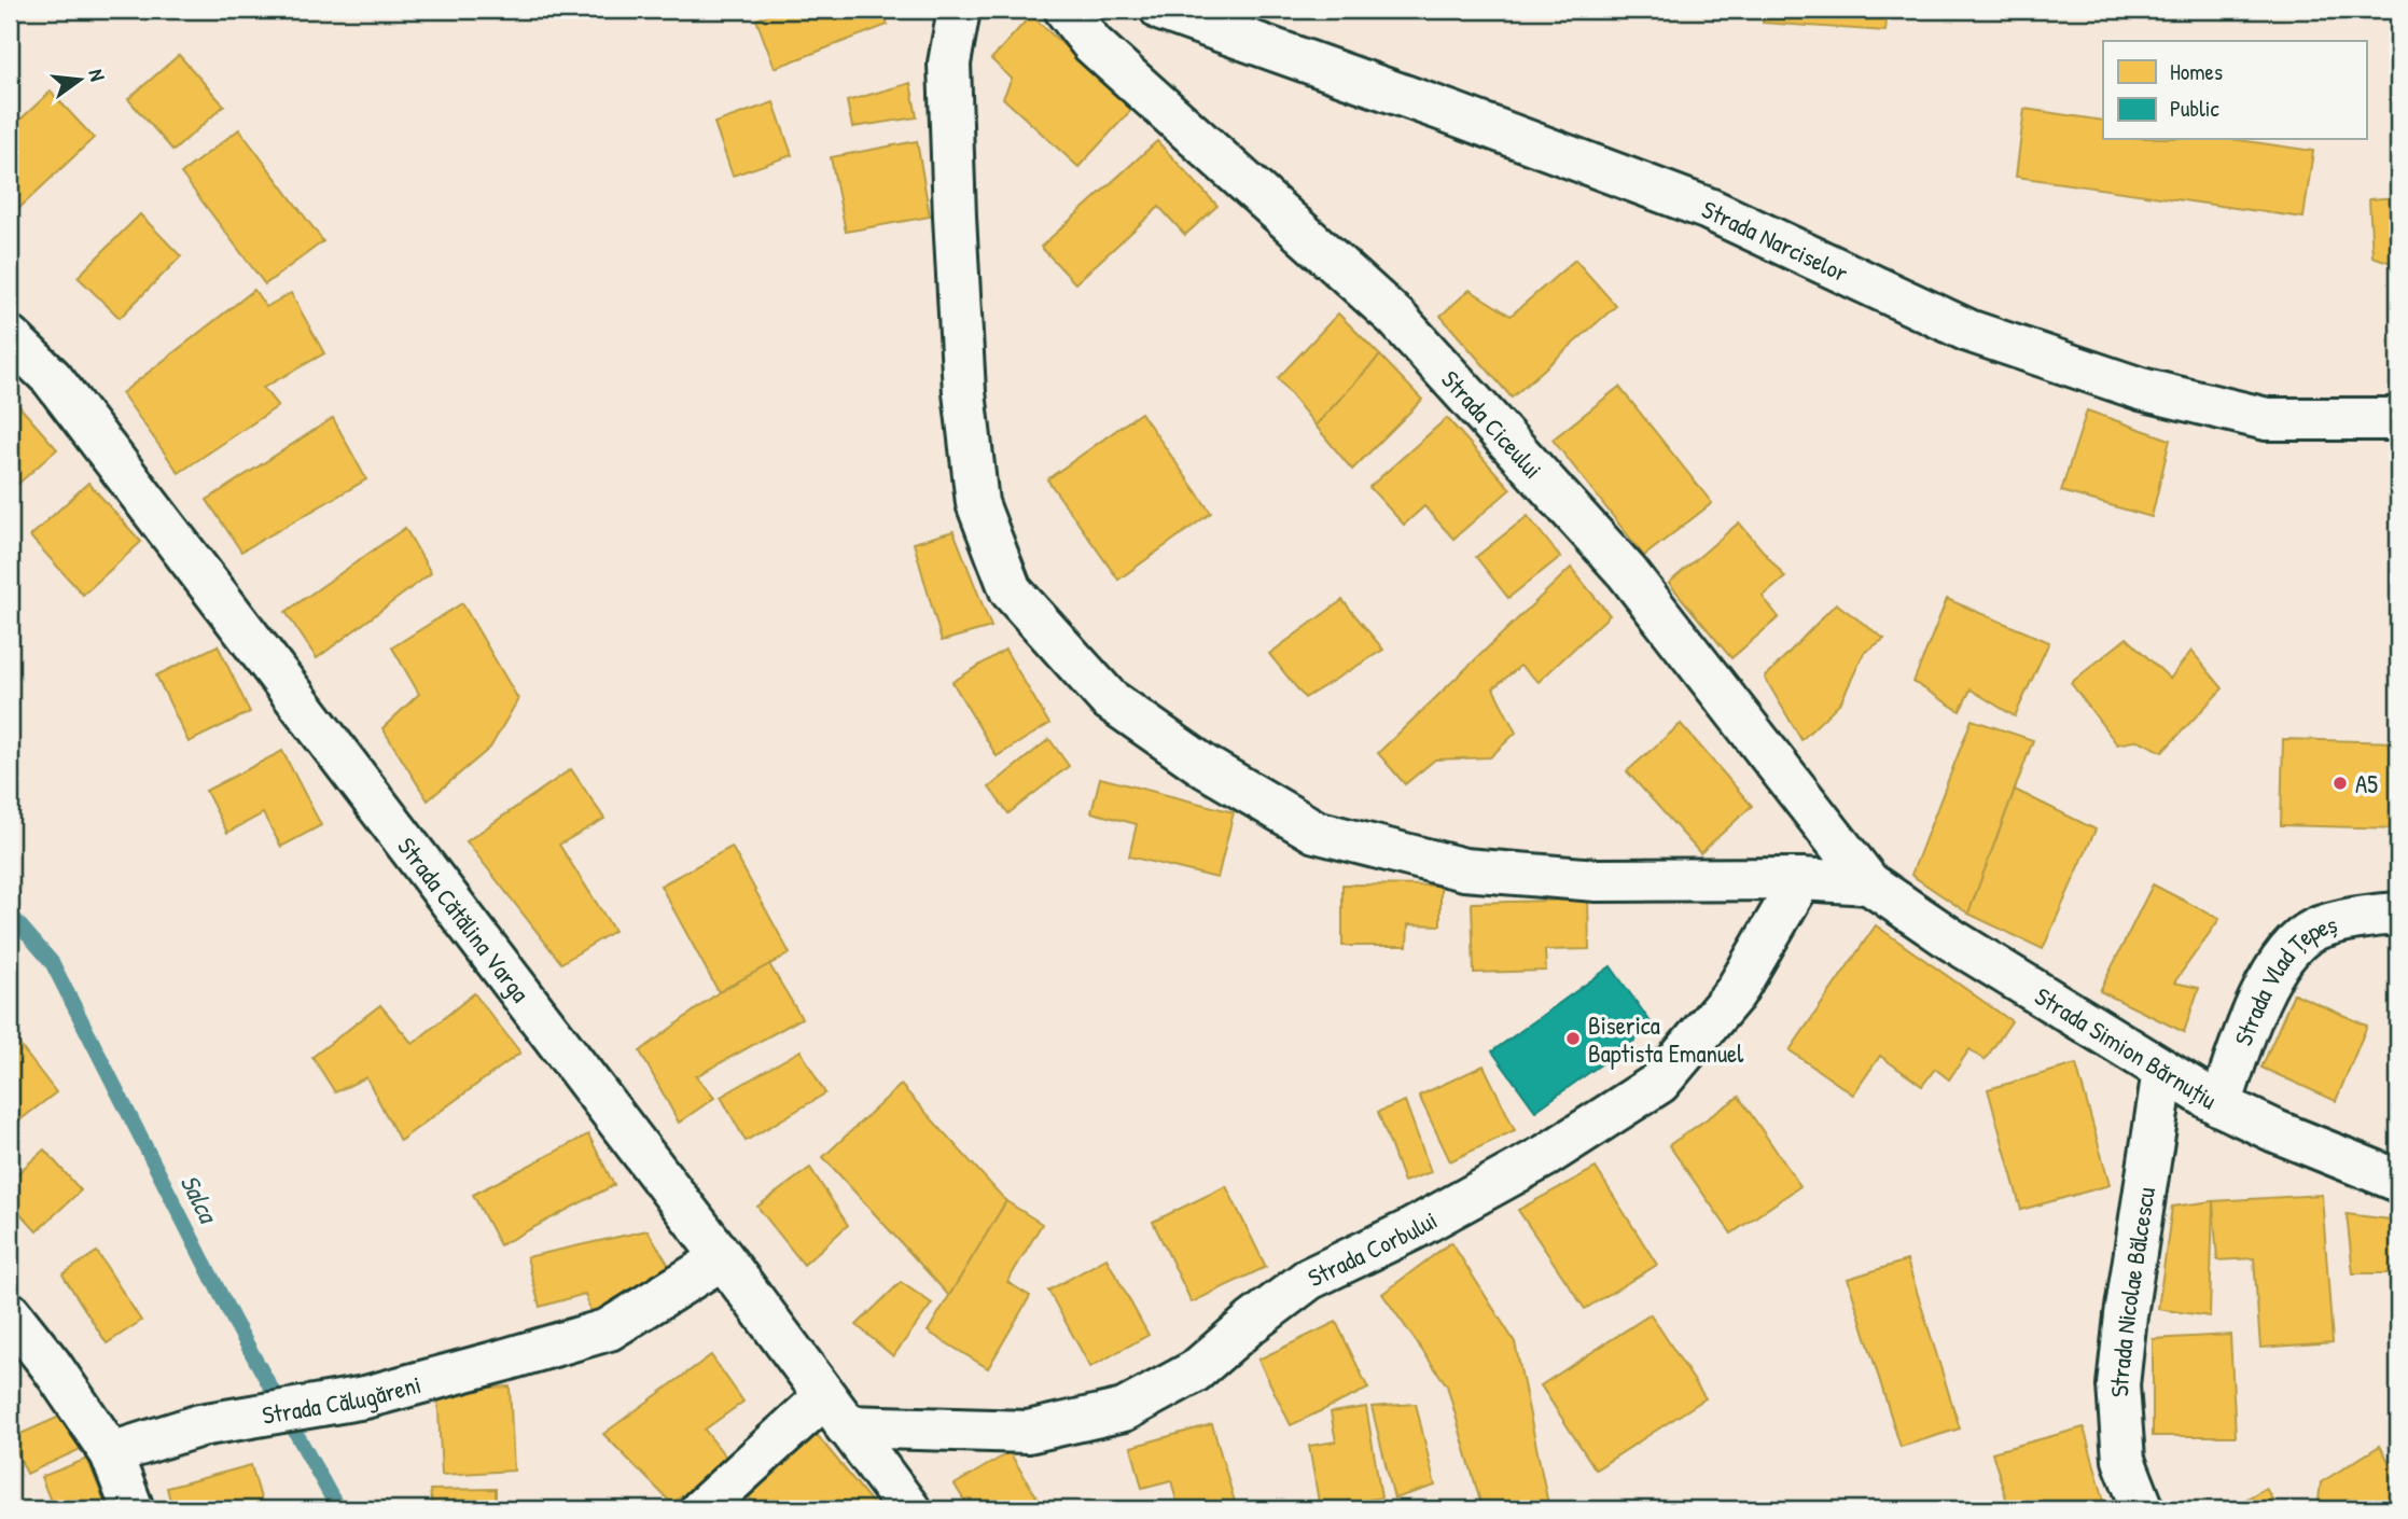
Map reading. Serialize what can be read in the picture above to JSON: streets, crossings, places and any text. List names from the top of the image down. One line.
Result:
{"streets":{"street":["Strada Narciselor","Strada Ciceului","Strada Cătălina Varga","Strada Vlad Țepeș","Strada Simion Bărnuțiu","Strada Corbului","Strada Nicolae Bălcescu","Strada Călugăreni"]},"crossings":[["Strada Ciceului","Strada Simion Bărnuțiu"],["Strada Cătălina Varga","Strada Corbului"],["Strada Cătălina Varga","Strada Călugăreni"],["Strada Vlad Țepeș","Strada Simion Bărnuțiu"],["Strada Simion Bărnuțiu","Strada Nicolae Bălcescu"]],"water":["Salca"],"places":["A5","Biserica Baptista Emanuel"],"legend":["Homes","Public"],"north":"right"}
